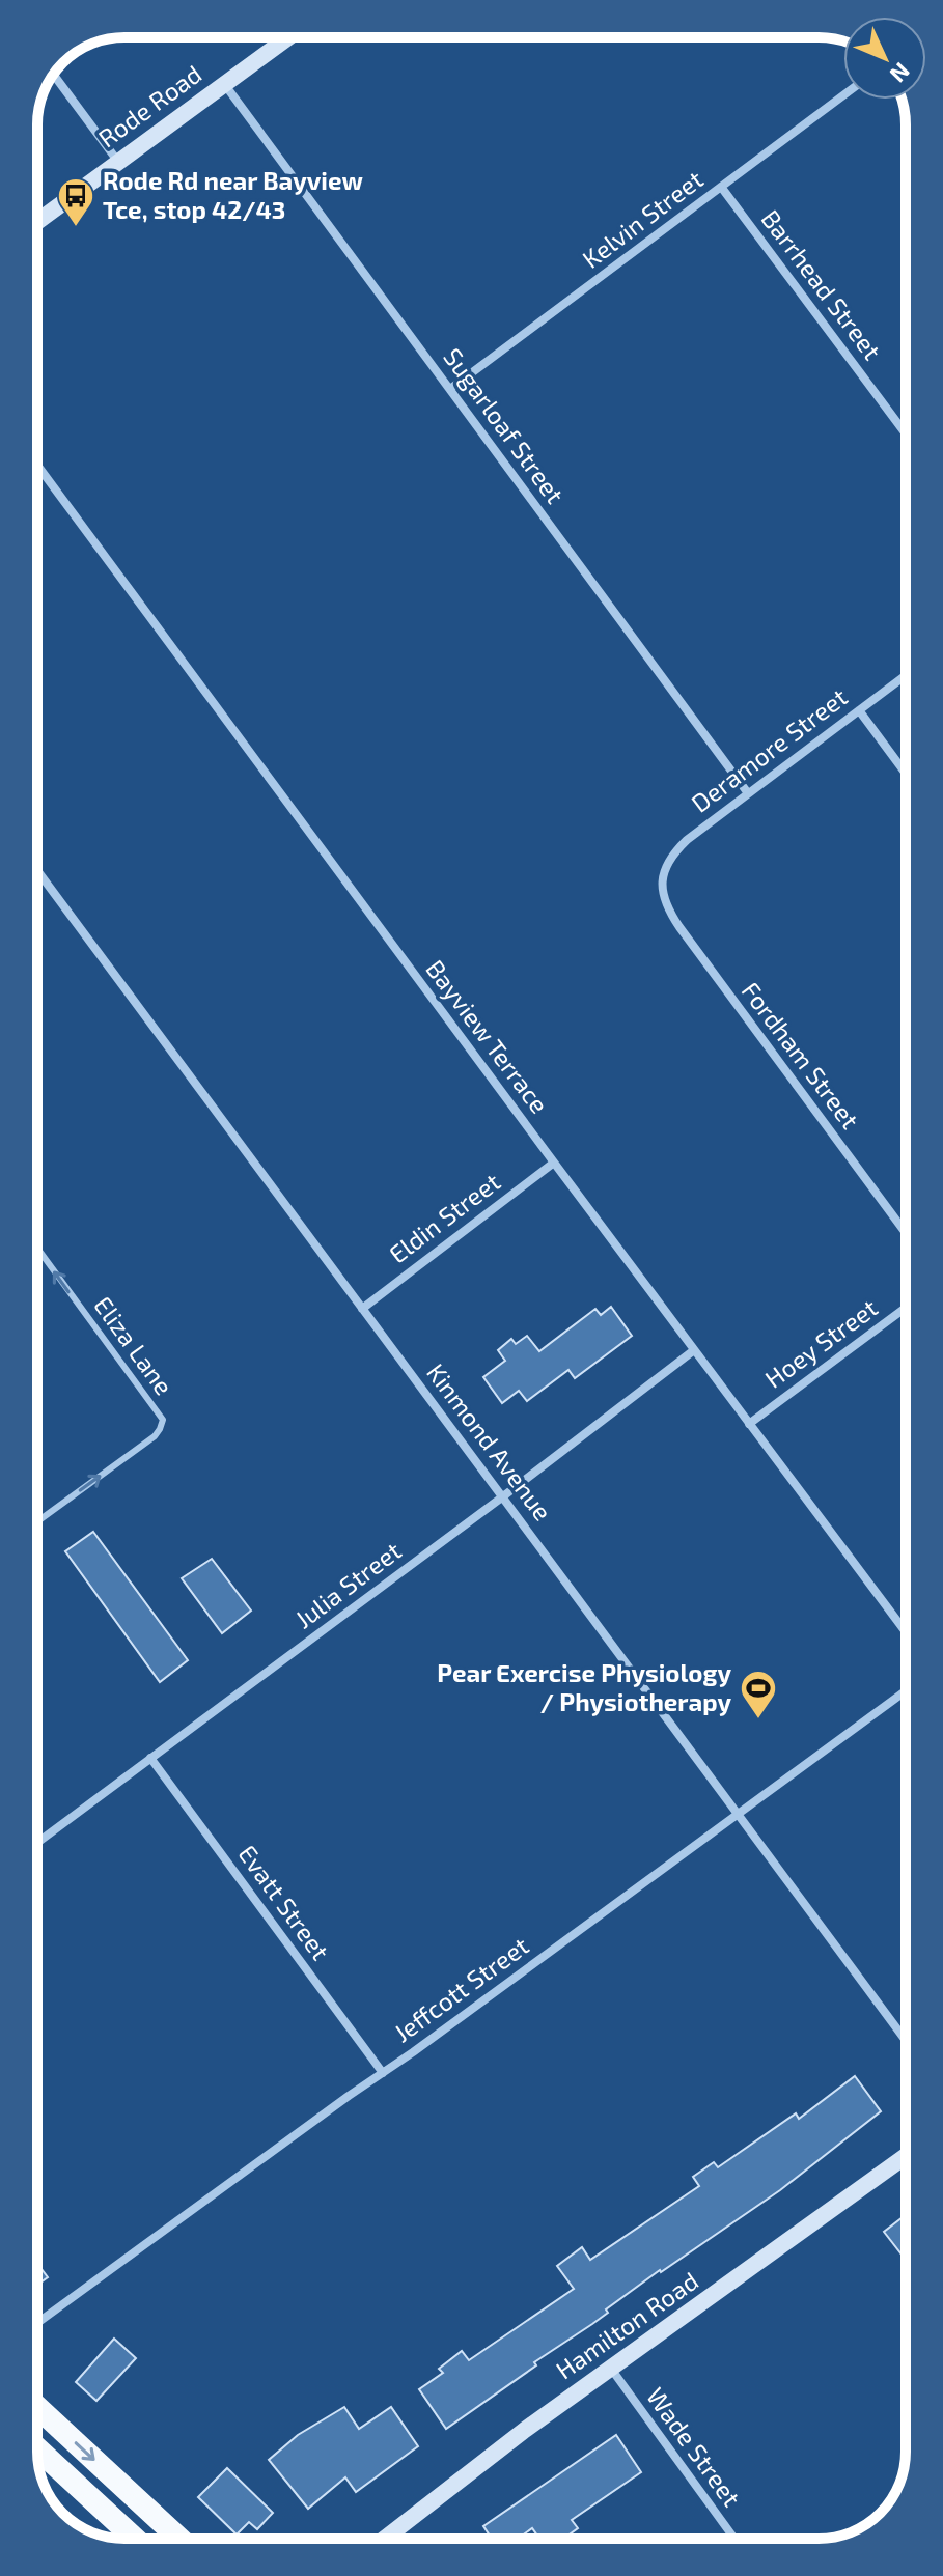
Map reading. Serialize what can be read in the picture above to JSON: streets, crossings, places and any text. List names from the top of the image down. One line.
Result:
{"streets":{"main road":["Rode Road","Hamilton Road"],"street":["Kelvin Street","Barrhead Street","Sugarloaf Street","Deramore Street","Bayview Terrace","Fordham Street","Eldin Street","Hoey Street","Kinmond Avenue","Julia Street","Evatt Street","Jeffcott Street","Wade Street"],"lane":["Eliza Lane"]},"crossings":[["Rode Road","Sugarloaf Street"],["Kelvin Street","Barrhead Street"],["Kelvin Street","Sugarloaf Street"],["Sugarloaf Street","Deramore Street"],["Deramore Street","Fordham Street"],["Bayview Terrace","Eldin Street"],["Bayview Terrace","Hoey Street"],["Bayview Terrace","Julia Street"],["Eldin Street","Kinmond Avenue"],["Kinmond Avenue","Julia Street"],["Kinmond Avenue","Jeffcott Street"],["Julia Street","Evatt Street"],["Evatt Street","Jeffcott Street"],["Hamilton Road","Wade Street"]],"places":{"bus stop":["Rode Rd near Bayview Tce, stop 42/43"],"sports":["Pear Exercise Physiology / Physiotherapy"]},"north":"bottom right"}
